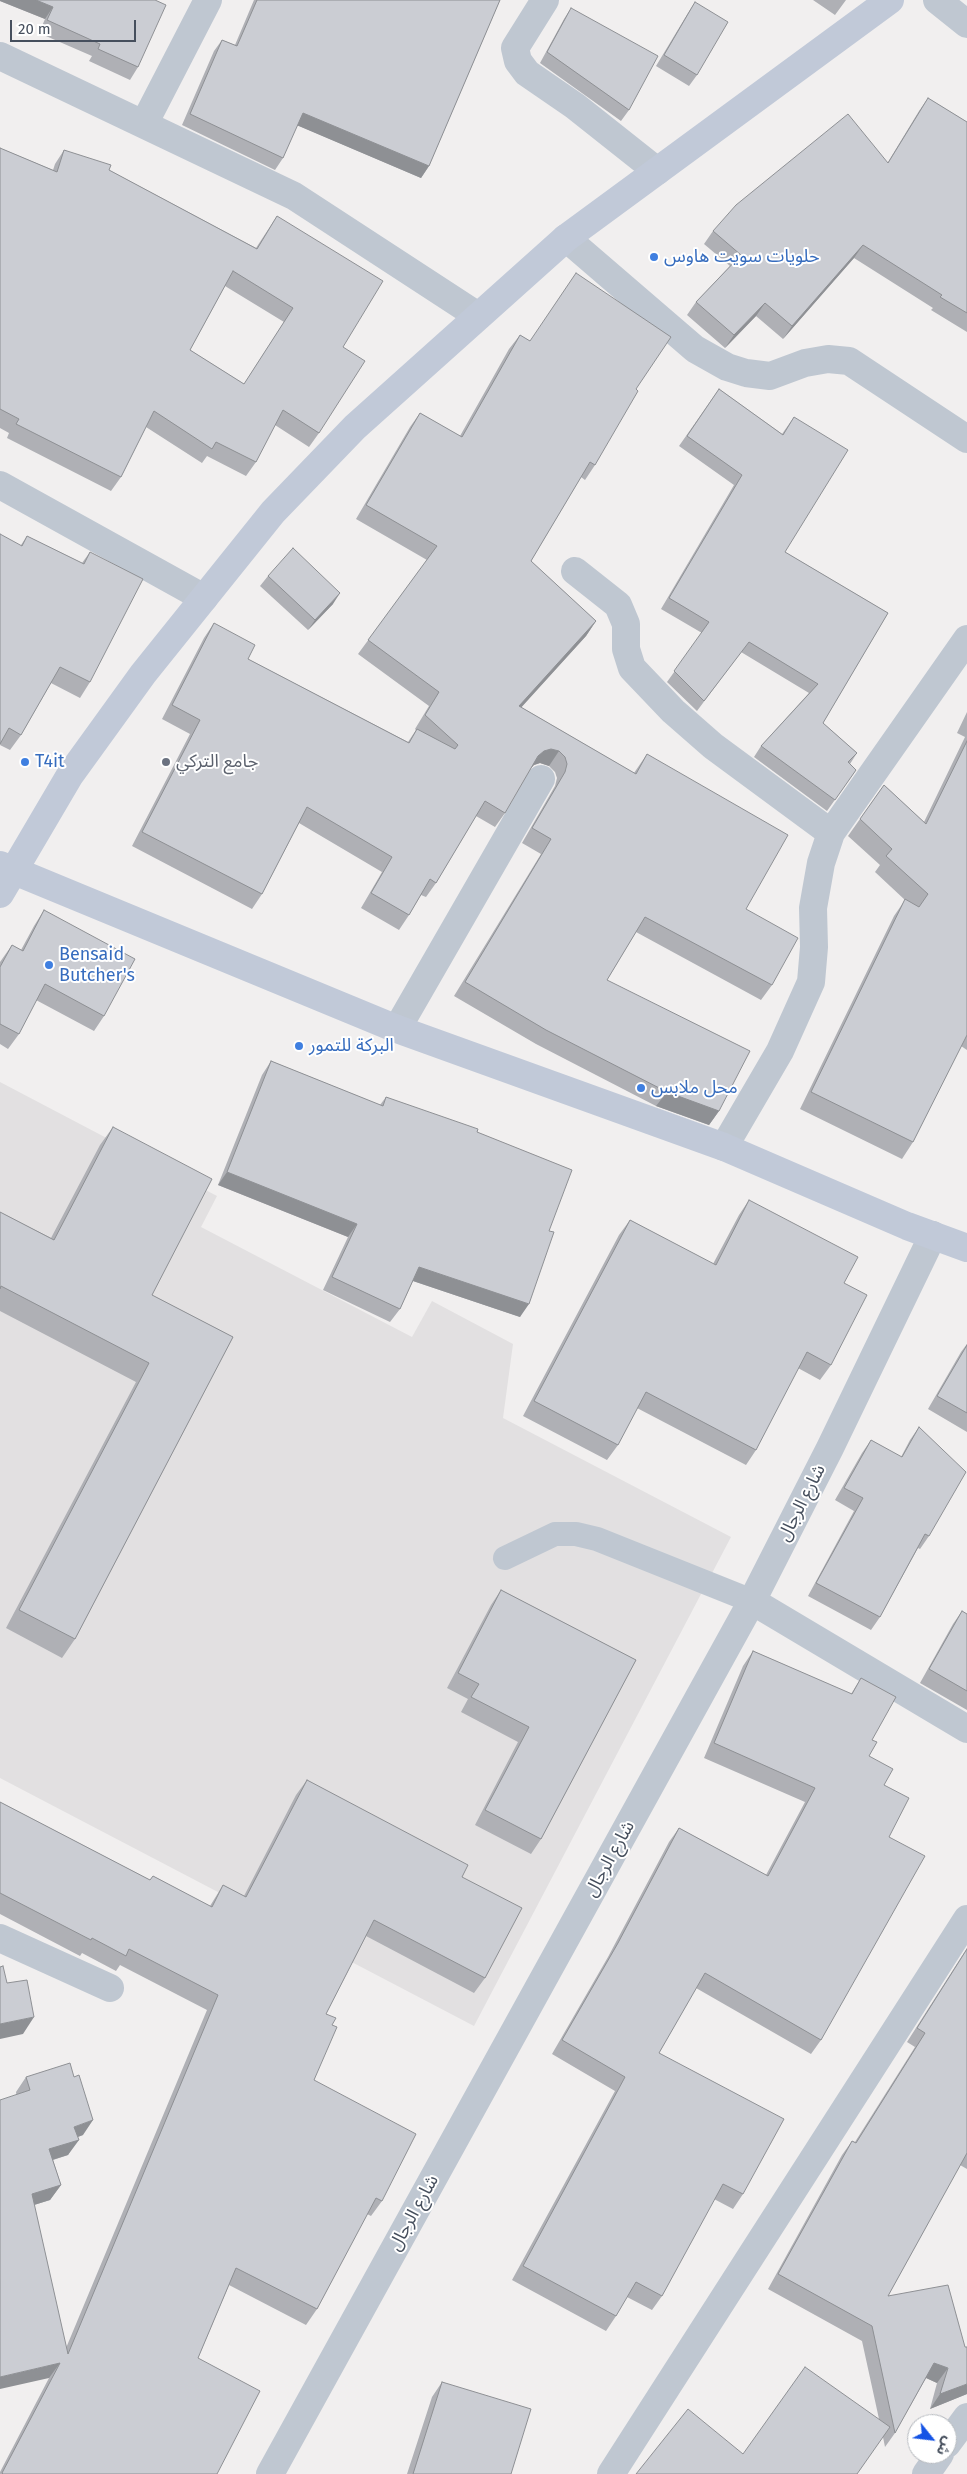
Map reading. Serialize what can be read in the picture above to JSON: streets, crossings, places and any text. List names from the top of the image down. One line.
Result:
{"streets":{"street":["شارع الرجال"]},"places":["حلويات سويت هاوس","T4it","جامع التركي","Bensaid Butcher's","البركة للتمور","محل ملابس"],"scale_bar":"20 m","north":"bottom right"}
